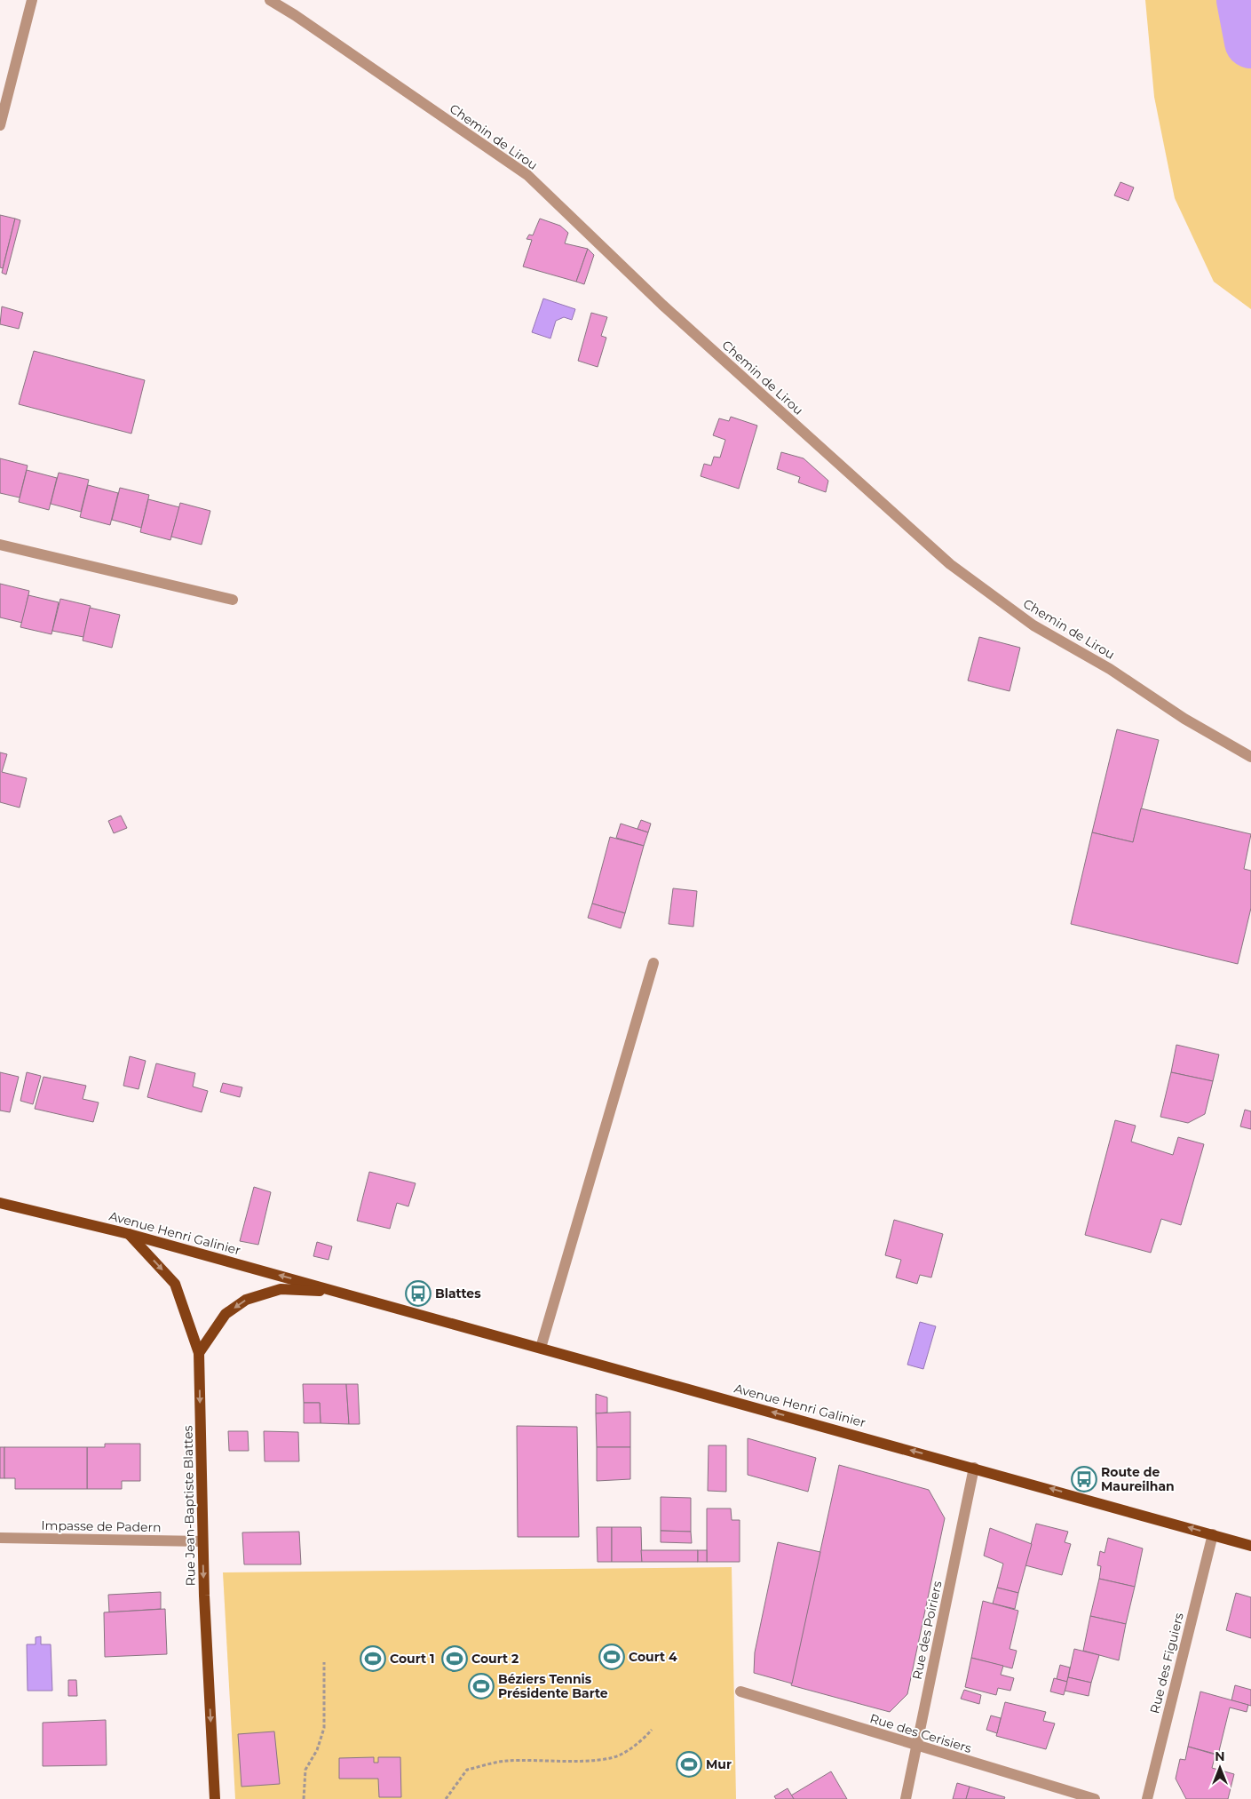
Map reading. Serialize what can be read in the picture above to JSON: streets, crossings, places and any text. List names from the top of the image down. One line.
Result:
{"streets":{"main road":["Avenue Henri Galinier","Rue Jean-Baptiste Blattes"],"street":["Chemin de Lirou","Impasse de Padern","Rue des Poiriers","Rue des Figuiers","Rue des Cerisiers"]},"crossings":[["Avenue Henri Galinier","Rue Jean-Baptiste Blattes"],["Avenue Henri Galinier","Rue des Poiriers"],["Avenue Henri Galinier","Rue des Figuiers"],["Rue Jean-Baptiste Blattes","Impasse de Padern"],["Rue des Poiriers","Rue des Cerisiers"]],"one_way":["Avenue Henri Galinier","Rue Jean-Baptiste Blattes"],"places":{"bus stop":["Blattes","Route de Maureilhan"],"sports":["Court 4","Court 1","Court 2","Béziers Tennis Présidente Barte","Mur"]},"north":"top"}
